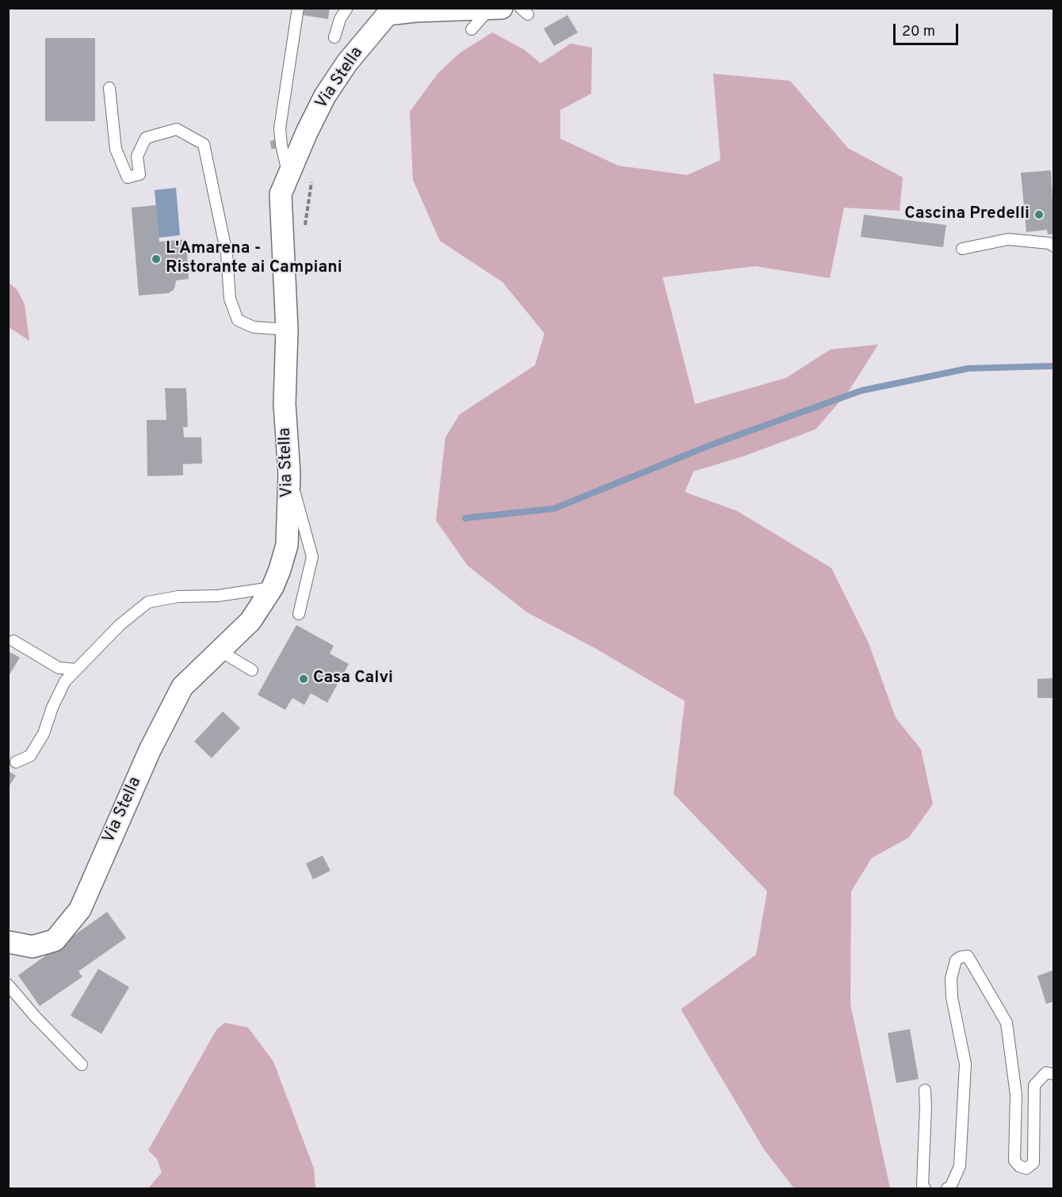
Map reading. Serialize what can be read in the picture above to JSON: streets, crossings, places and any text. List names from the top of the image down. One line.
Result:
{"streets":{"street":["Via Stella"]},"places":["Cascina Predelli","L'Amarena - Ristorante ai Campiani","Casa Calvi"],"scale_bar":"20 m"}
